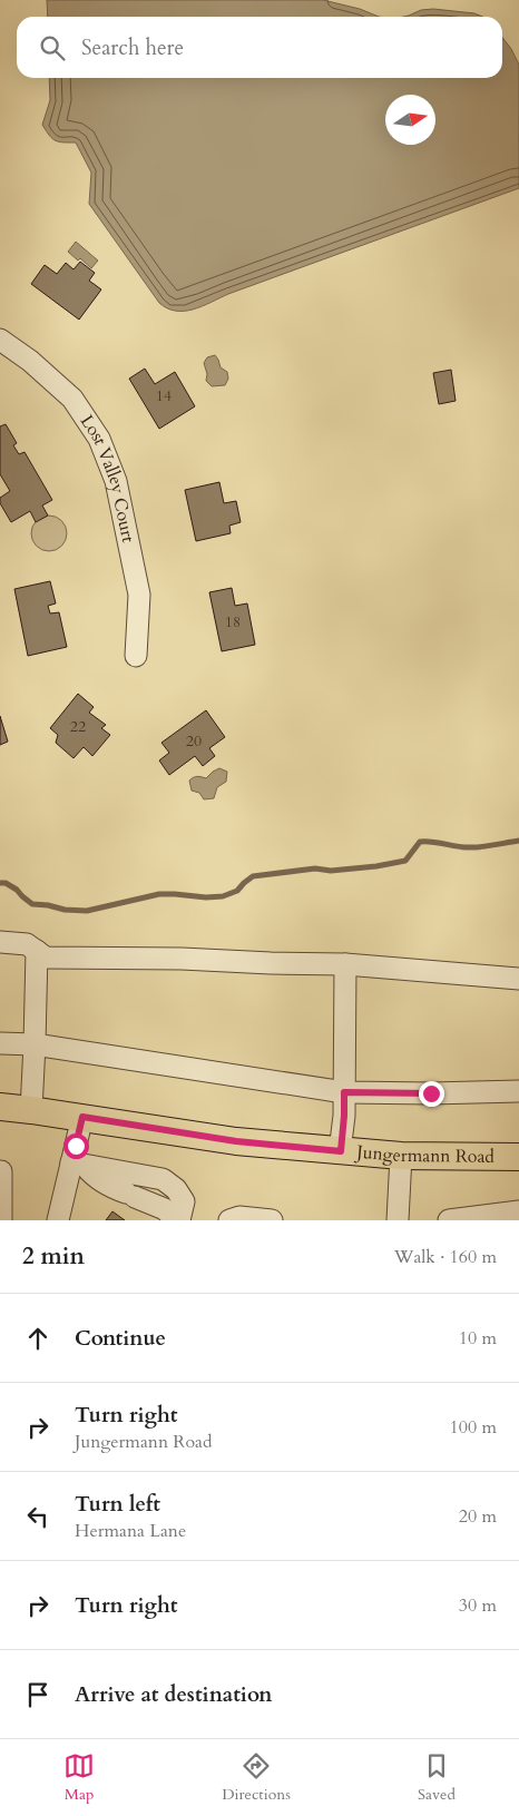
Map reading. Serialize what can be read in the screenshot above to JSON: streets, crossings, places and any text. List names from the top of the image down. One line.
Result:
{"streets":{"main road":["Jungermann Road"],"street":["Lost Valley Court"]},"house_numbers":["14","18","22","20"],"north":"right","page":{"search":"Search here","heading":["2 min","Walk · 160 m"],"list":[["Continue","10 m"],["Turn right","Jungermann Road","100 m"],["Turn left","Hermana Lane","20 m"],["Turn right","30 m"],"Arrive at destination"],"nav":["Map","Directions","Saved"]}}
